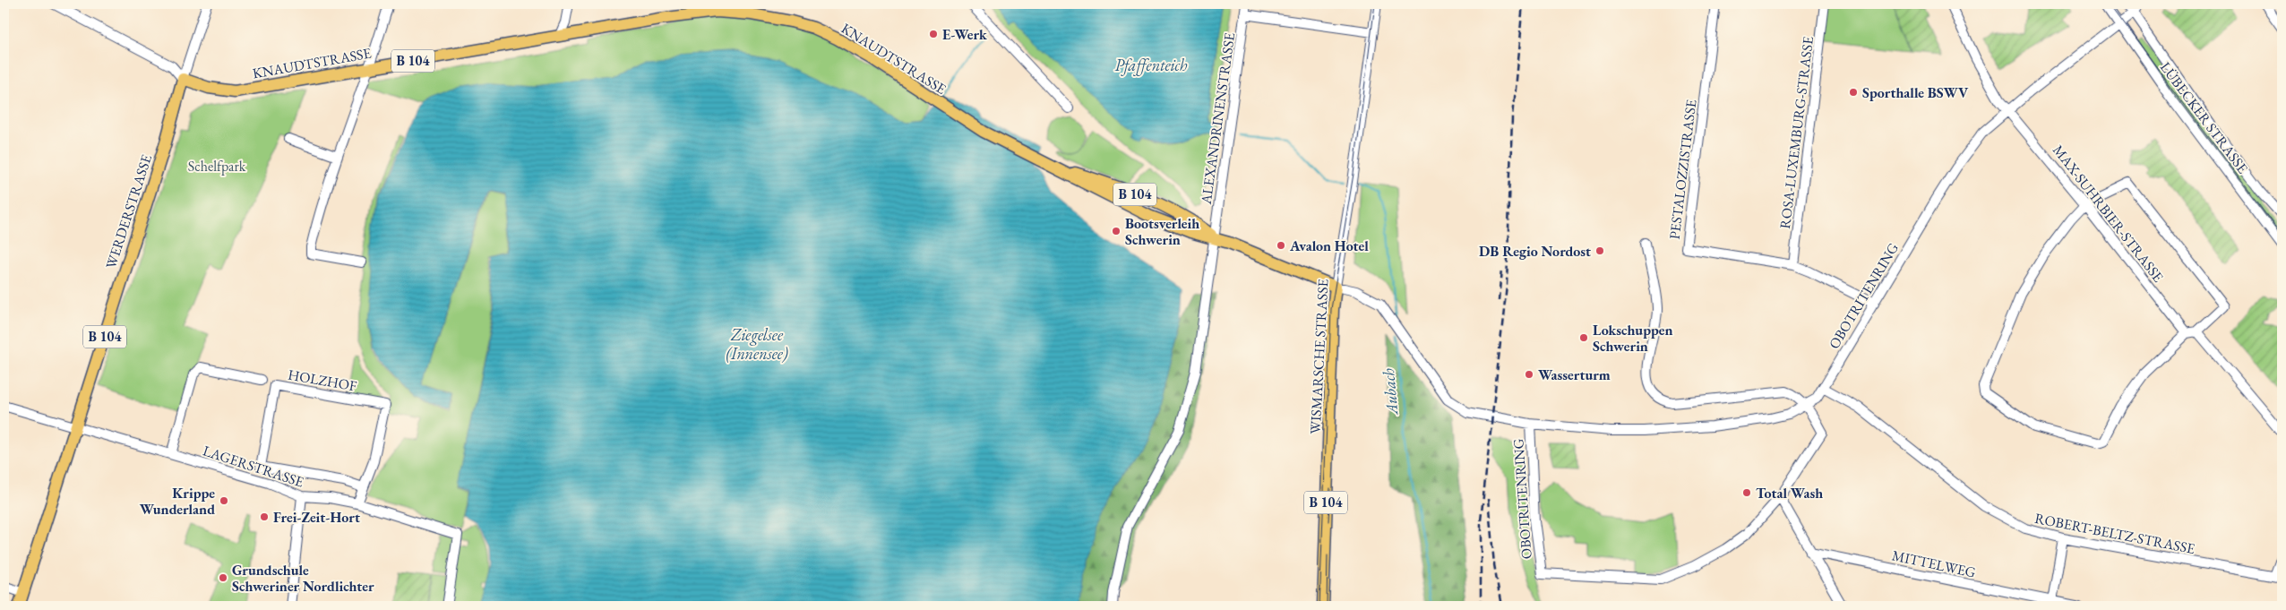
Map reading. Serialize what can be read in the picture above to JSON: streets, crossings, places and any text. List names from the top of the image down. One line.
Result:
{"streets":{"main road":["KNAUDTSTRASSE","B 104","WERDERSTRASSE","WISMARSCHE STRASSE"],"street":["LÜBECKER STRASSE","ALEXANDRINENSTRASSE","ROSA-LUXEMBURG-STRASSE","PESTALOZZISTRASSE","MAX-SUHRBIER-STRASSE","OBOTRITENRING","HOLZHOF","LAGERSTRASSE","ROBERT-BELTZ-STRASSE","MITTELWEG"]},"crossings":[["KNAUDTSTRASSE","B 104"],["KNAUDTSTRASSE","ALEXANDRINENSTRASSE"],["KNAUDTSTRASSE","WERDERSTRASSE"],["B 104","ALEXANDRINENSTRASSE"],["B 104","WERDERSTRASSE"],["B 104","OBOTRITENRING"],["B 104","WISMARSCHE STRASSE"],["B 104","LAGERSTRASSE"],["LÜBECKER STRASSE","OBOTRITENRING"],["ROSA-LUXEMBURG-STRASSE","PESTALOZZISTRASSE"],["PESTALOZZISTRASSE","OBOTRITENRING"],["WERDERSTRASSE","LAGERSTRASSE"],["MAX-SUHRBIER-STRASSE","OBOTRITENRING"],["OBOTRITENRING","WISMARSCHE STRASSE"],["OBOTRITENRING","ROBERT-BELTZ-STRASSE"],["HOLZHOF","LAGERSTRASSE"]],"water":["Pfaffenteich","Ziegelsee (Innensee)","Aubach"],"parks":["Schelfpark"],"places":["E-Werk","Sporthalle BSWV","Bootsverleih Schwerin","Avalon Hotel","DB Regio Nordost","Lokschuppen Schwerin","Wasserturm","Total Wash","Krippe Wunderland","Frei-Zeit-Hort","Grundschule Schweriner Nordlichter"]}
